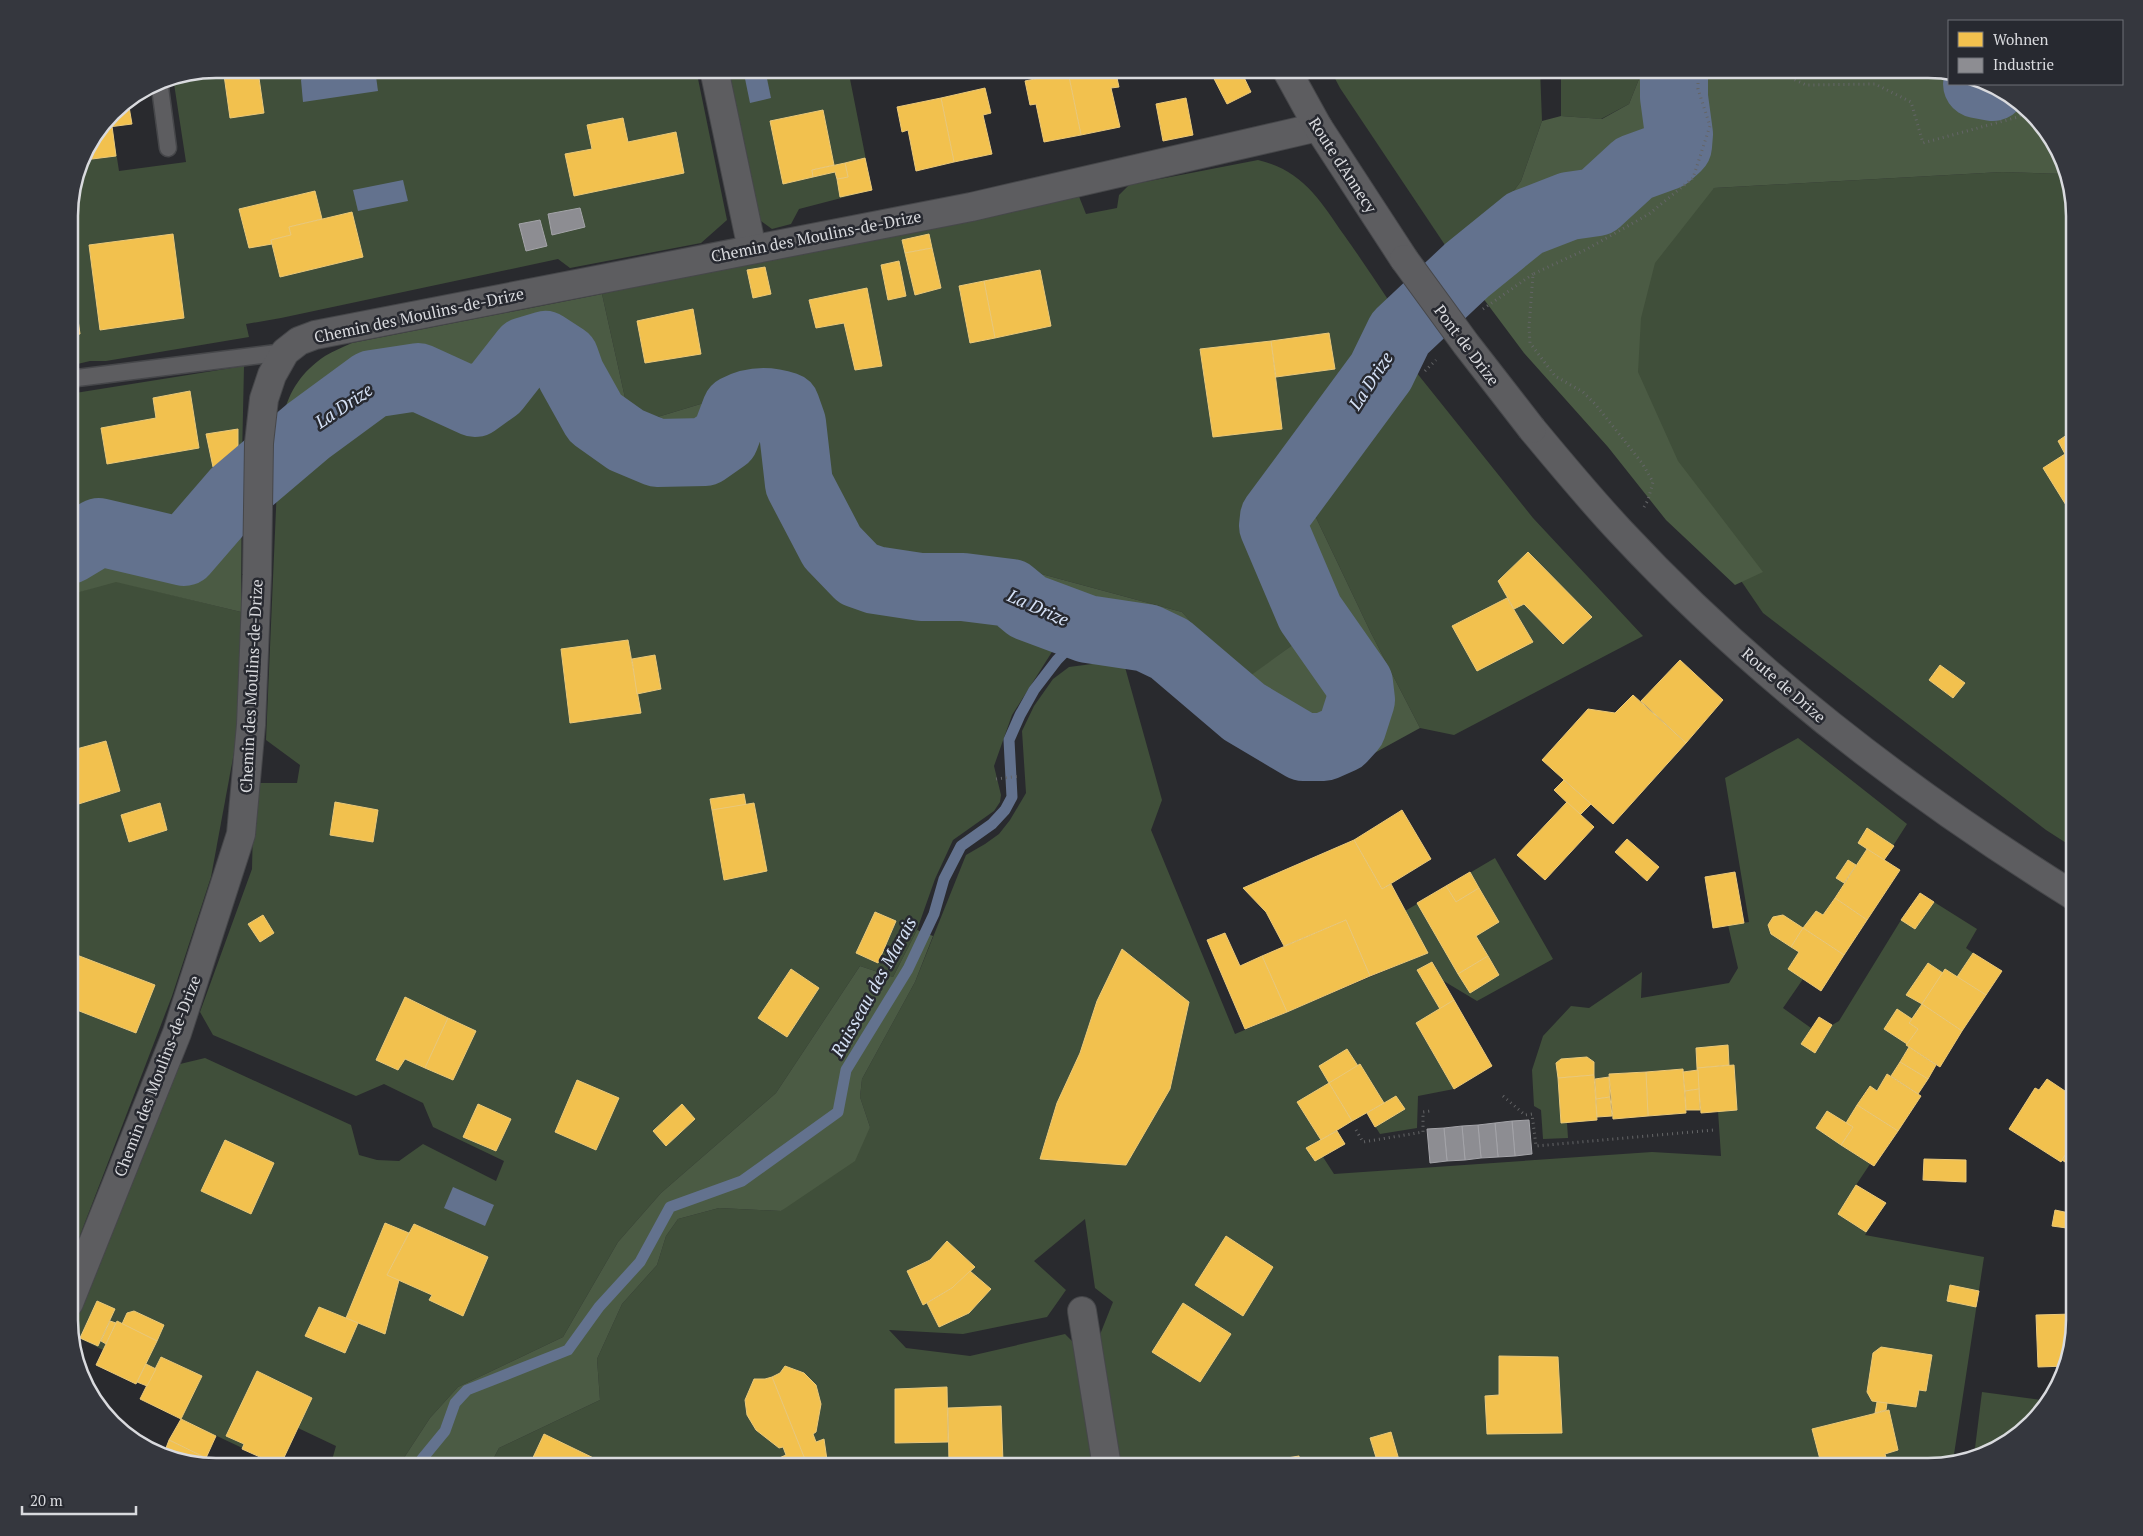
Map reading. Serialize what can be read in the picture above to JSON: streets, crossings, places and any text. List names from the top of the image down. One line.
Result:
{"streets":{"street":["Route d'Annecy","Chemin des Moulins-de-Drize","Pont de Drize","Route de Drize"]},"crossings":[["Route d'Annecy","Chemin des Moulins-de-Drize"],["Route d'Annecy","Pont de Drize"],["Pont de Drize","Route de Drize"]],"water":["La Drize","Ruisseau des Marais"],"legend":["Wohnen","Industrie"],"scale_bar":"20 m"}
